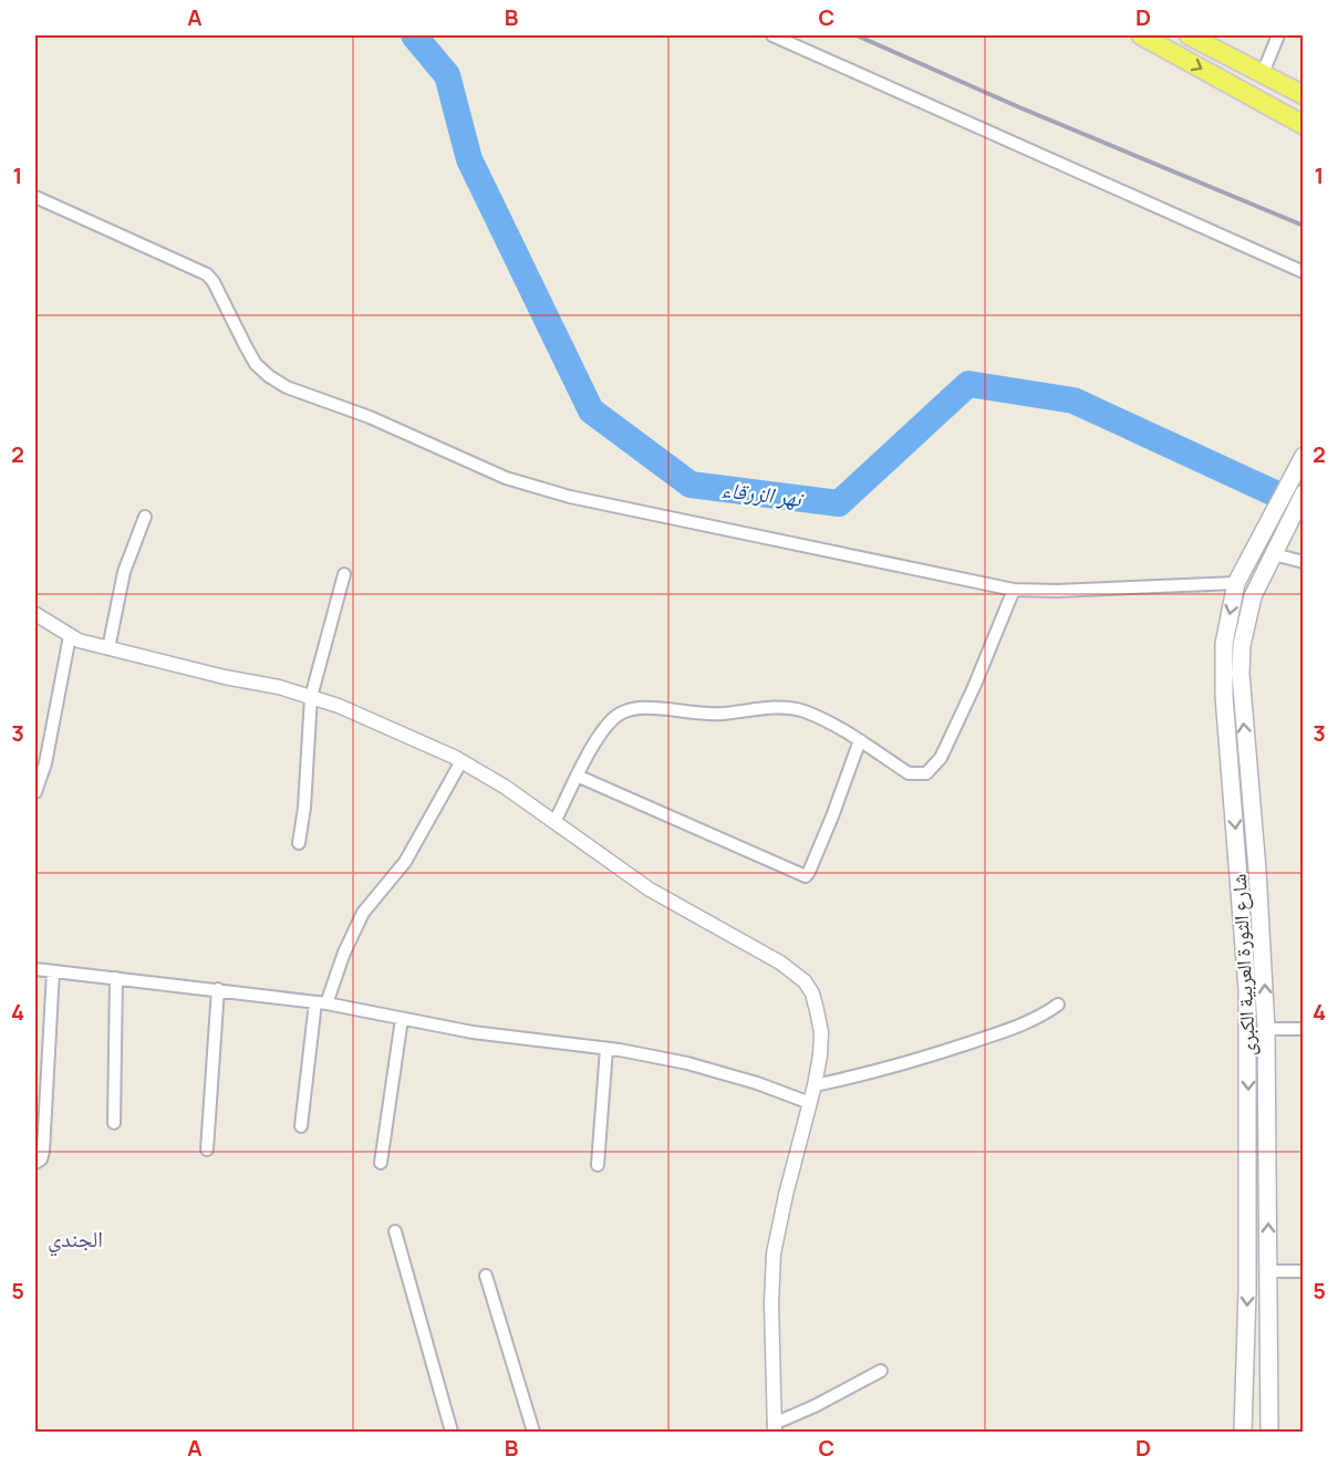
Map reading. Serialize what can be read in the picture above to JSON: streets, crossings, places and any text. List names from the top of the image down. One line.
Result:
{"streets":{"main road":["شارع الثورة العربية الكبرى"]},"districts":["الجندي"],"water":["نهر الزرقاء"],"grid":{"columns":["A","B","C","D"],"rows":["1","2","3","4","5"]}}
